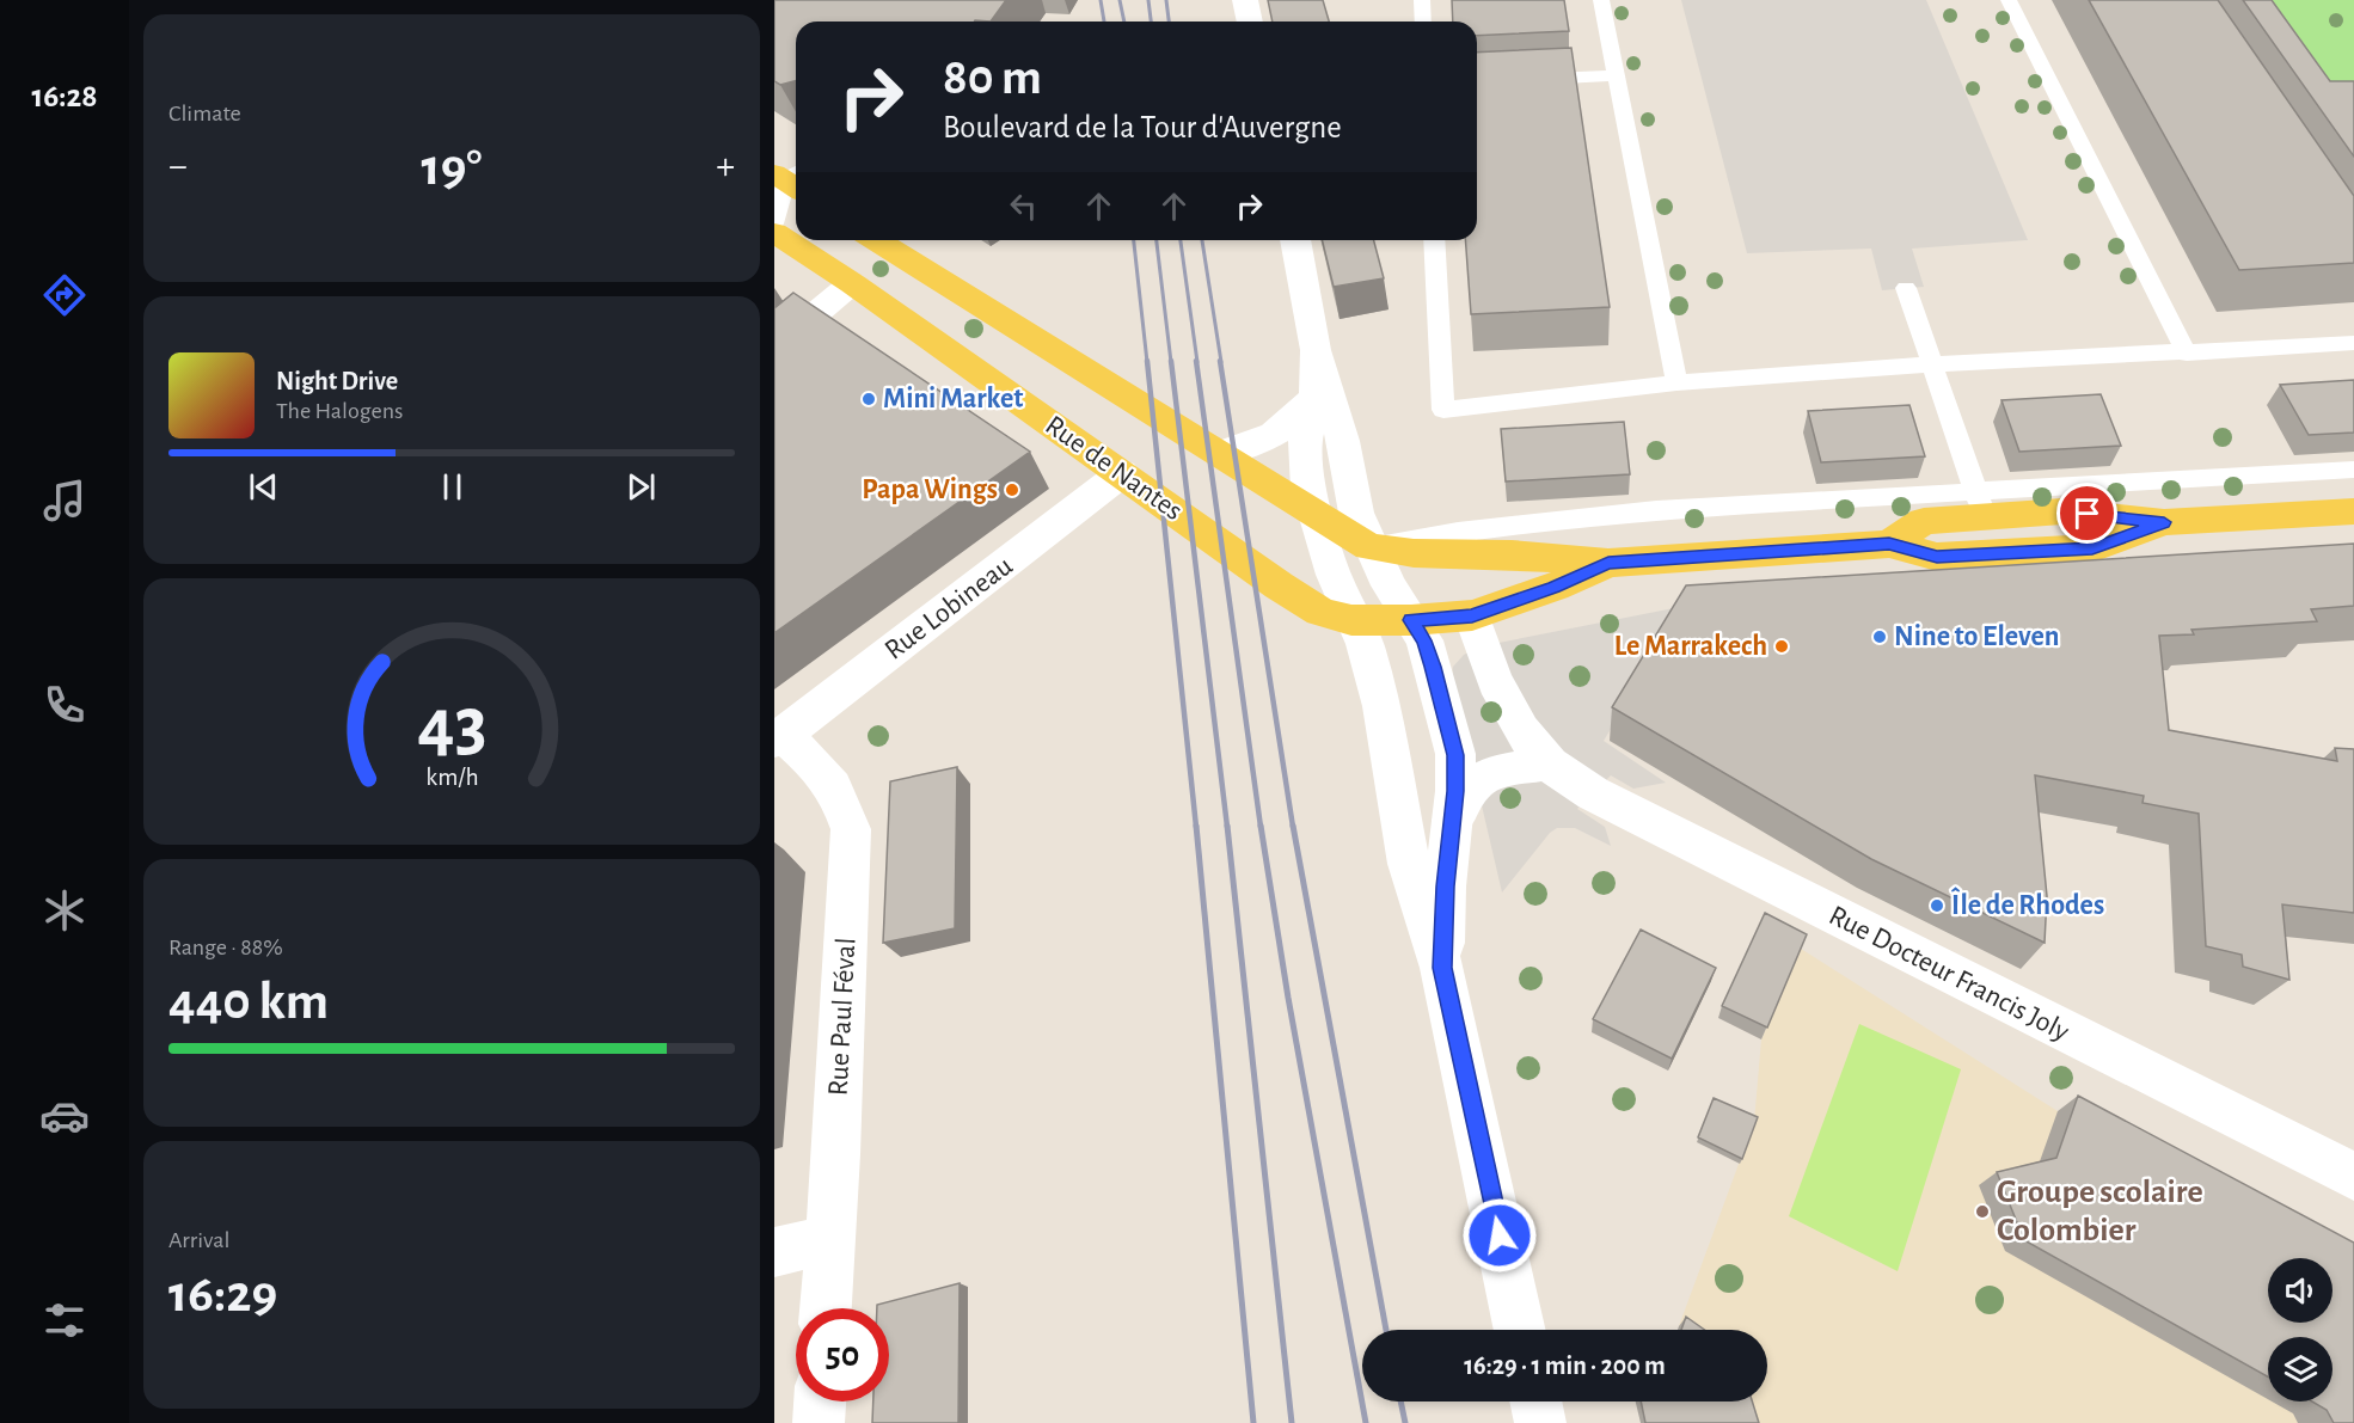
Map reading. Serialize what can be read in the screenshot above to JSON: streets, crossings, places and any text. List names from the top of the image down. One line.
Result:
{"streets":{"main road":["Rue de Nantes"],"street":["Rue Lobineau","Rue Docteur Francis Joly","Rue Paul Féval"]},"crossings":[["Rue de Nantes","Rue Lobineau"],["Rue de Nantes","Rue Docteur Francis Joly"],["Rue Lobineau","Rue Paul Féval"]],"places":["Mini Market","Papa Wings","Nine to Eleven","Le Marrakech","Île de Rhodes","Groupe scolaire Colombier"],"page":{"tabs":"16:28","tile":["Climate",["Range · 88%","440 km"],["Arrival","16:29"]],"turn":["80 m","Boulevard de la Tour d'Auvergne"],"heat":["−","19°","+"],"song":["Night Drive","The Halogens"],"limit":"50","trip":"16:29 · 1 min · 200 m","gauge":["43","km/h"]}}
